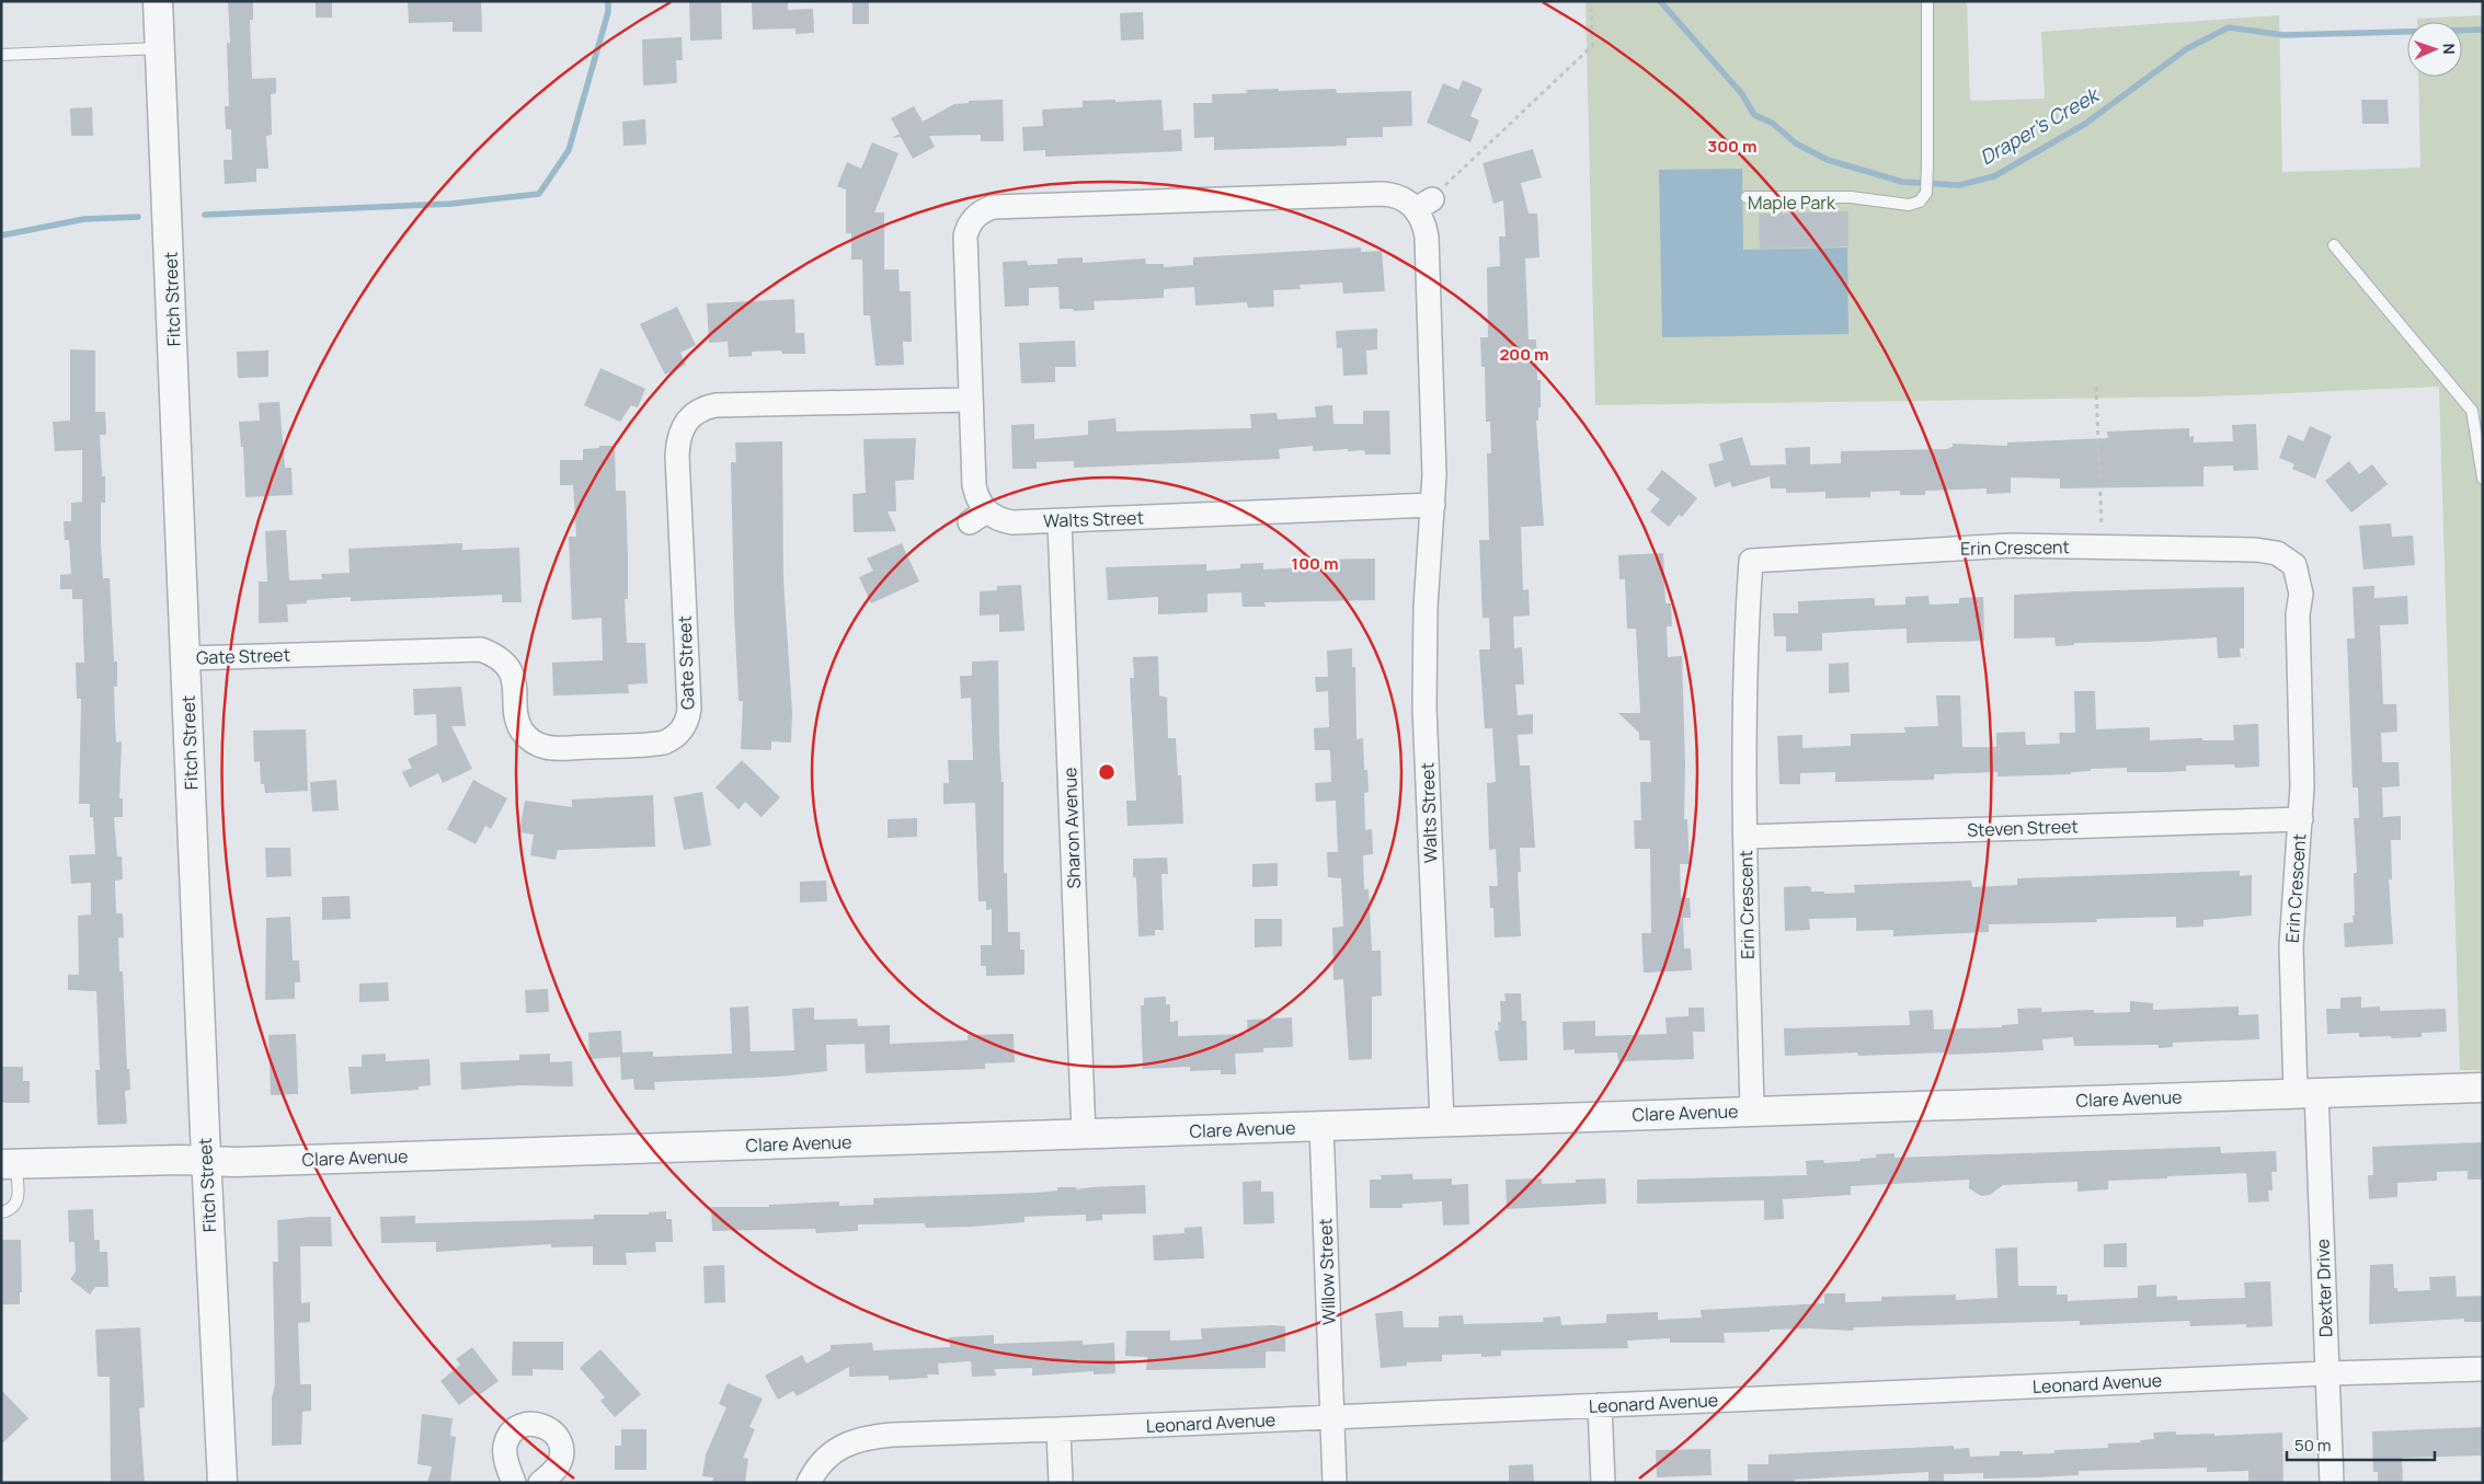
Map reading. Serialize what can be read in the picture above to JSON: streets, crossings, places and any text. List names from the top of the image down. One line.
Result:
{"streets":{"street":["Fitch Street","Walts Street","Erin Crescent","Gate Street","Sharon Avenue","Steven Street","Clare Avenue","Willow Street","Dexter Drive","Leonard Avenue"]},"crossings":[["Fitch Street","Gate Street"],["Fitch Street","Clare Avenue"],["Walts Street","Gate Street"],["Walts Street","Sharon Avenue"],["Walts Street","Clare Avenue"],["Erin Crescent","Steven Street"],["Erin Crescent","Clare Avenue"],["Erin Crescent","Dexter Drive"],["Sharon Avenue","Clare Avenue"],["Clare Avenue","Willow Street"],["Clare Avenue","Dexter Drive"],["Willow Street","Leonard Avenue"],["Dexter Drive","Leonard Avenue"]],"water":["Draper's Creek"],"parks":["Maple Park"],"scale_bar":"50 m","north":"right","rings":["300 m","200 m","100 m"]}
